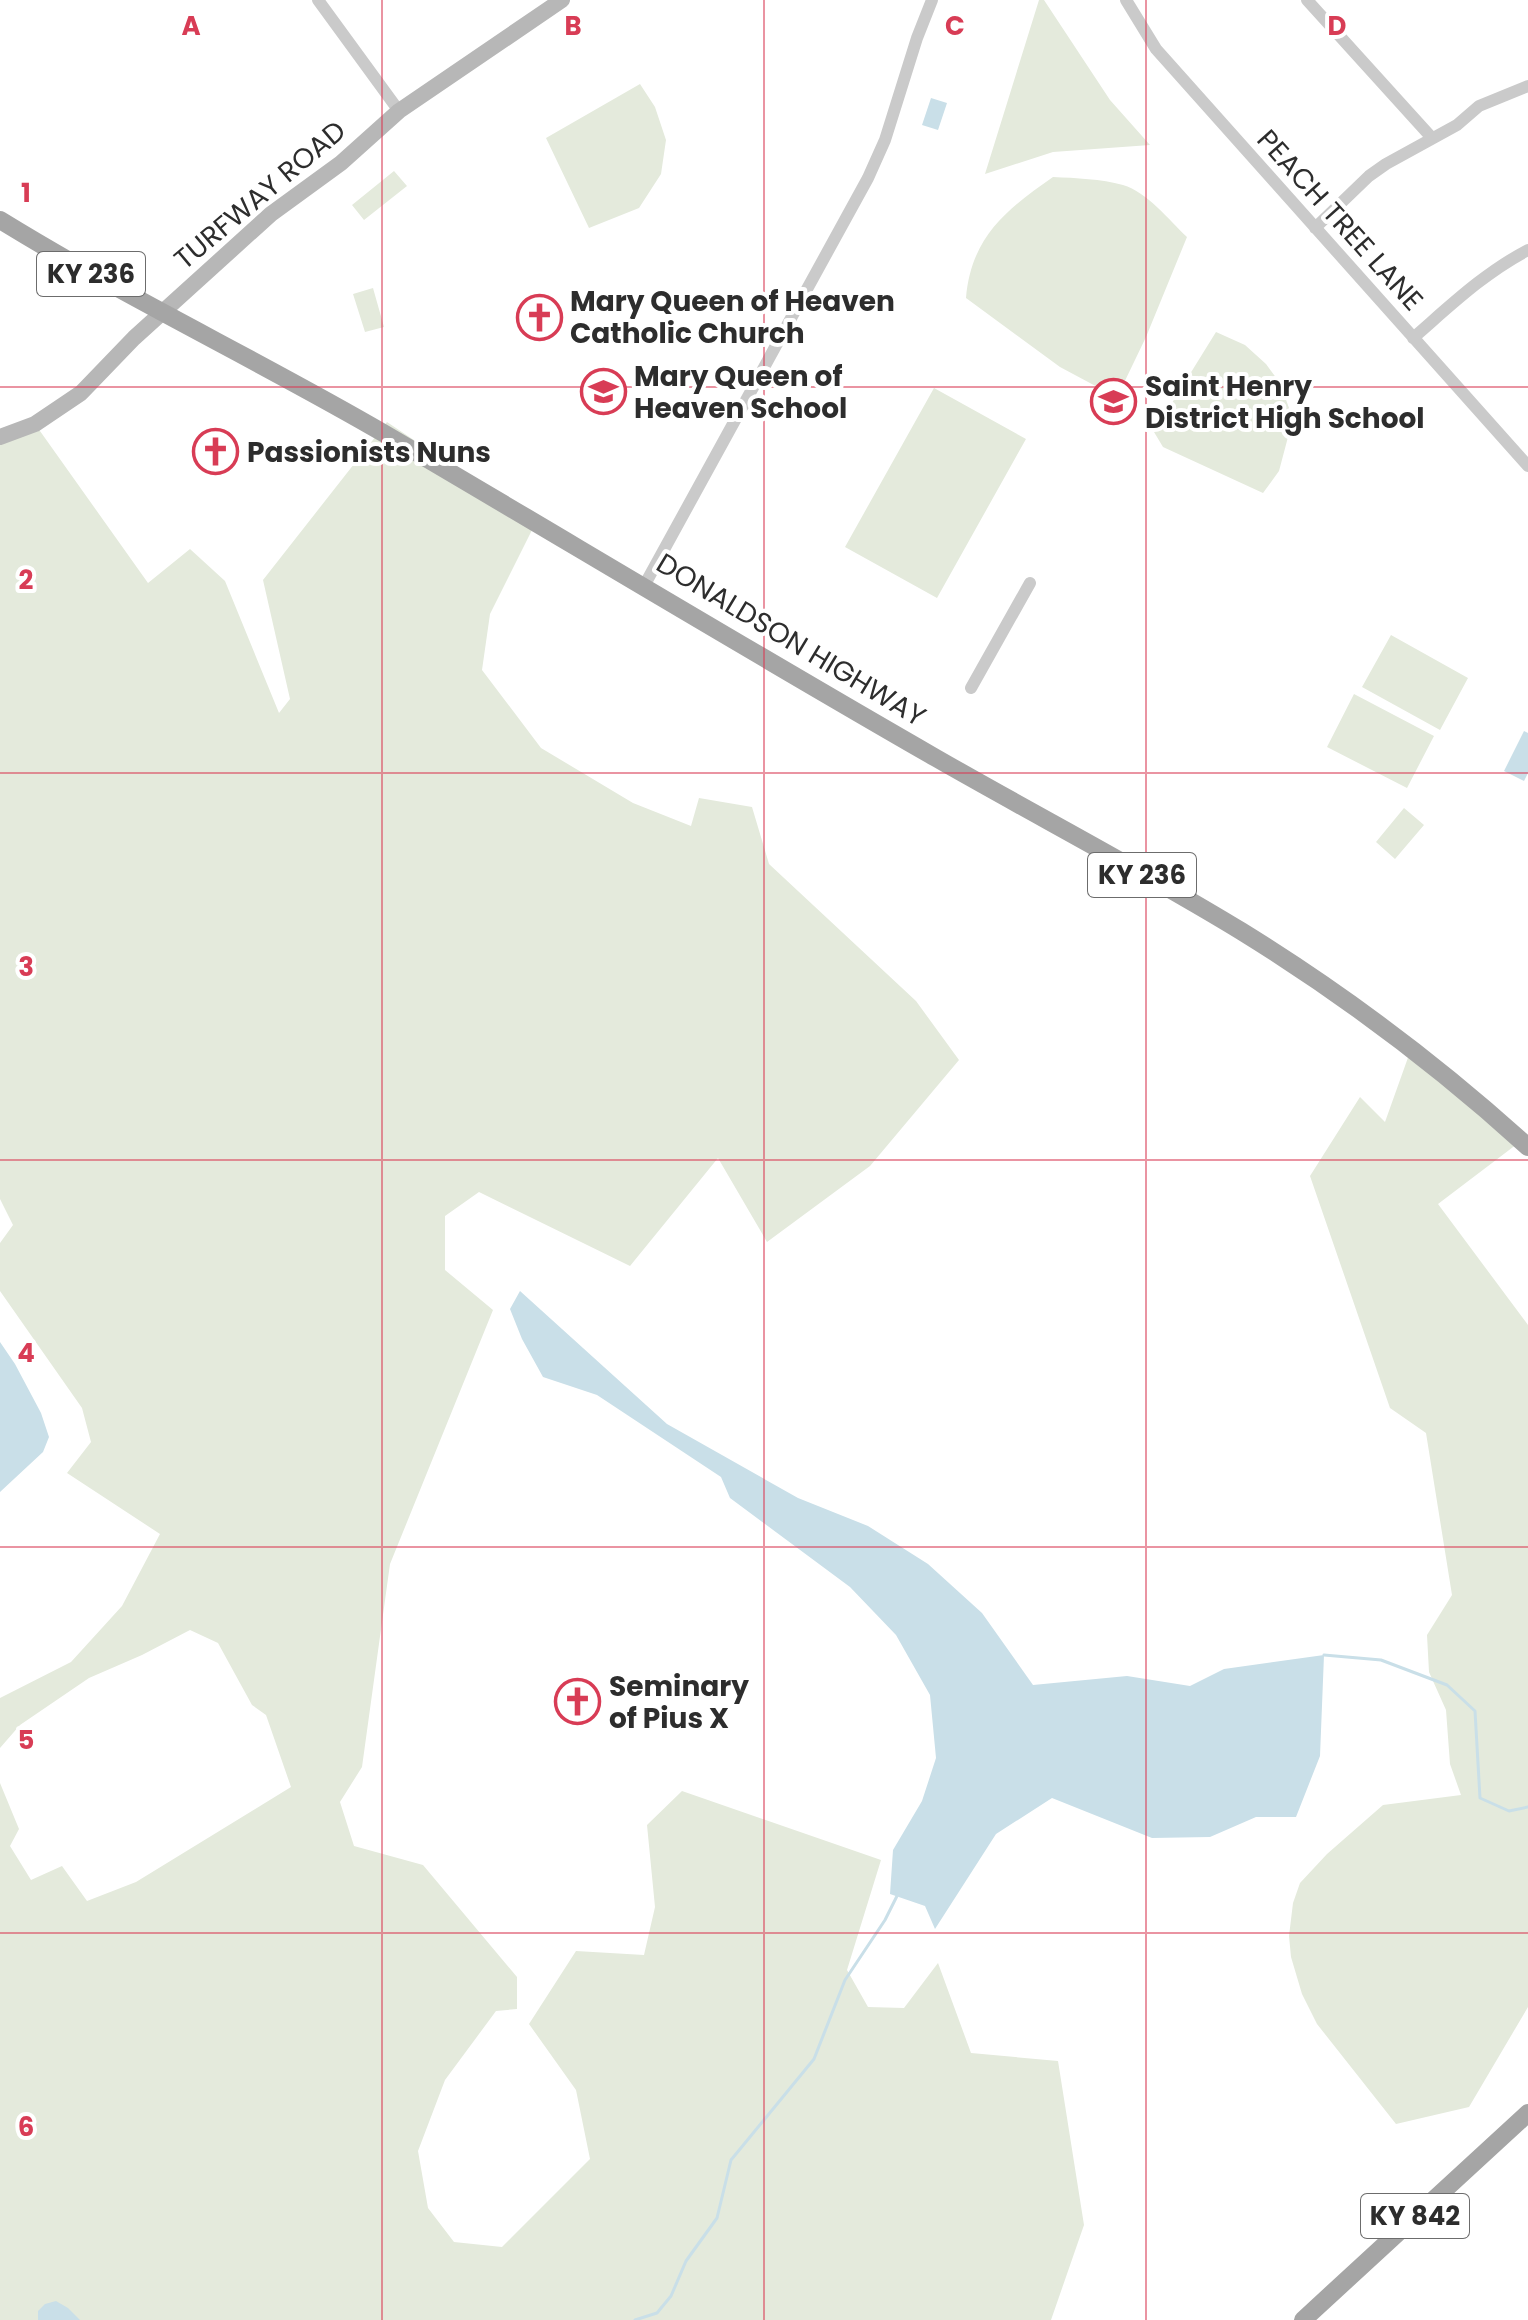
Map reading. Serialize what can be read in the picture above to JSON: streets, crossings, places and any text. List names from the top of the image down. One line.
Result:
{"streets":{"main road":["TURFWAY ROAD","KY 236","DONALDSON HIGHWAY","KY 842"],"street":["PEACH TREE LANE"]},"crossings":[["TURFWAY ROAD","DONALDSON HIGHWAY"]],"places":{"church":["Mary Queen of Heaven Catholic Church","Passionists Nuns","Seminary of Pius X"],"school or university":["Mary Queen of Heaven School","Saint Henry District High School"]},"grid":{"columns":["A","B","C","D"],"rows":["1","2","3","4","5","6"]}}
